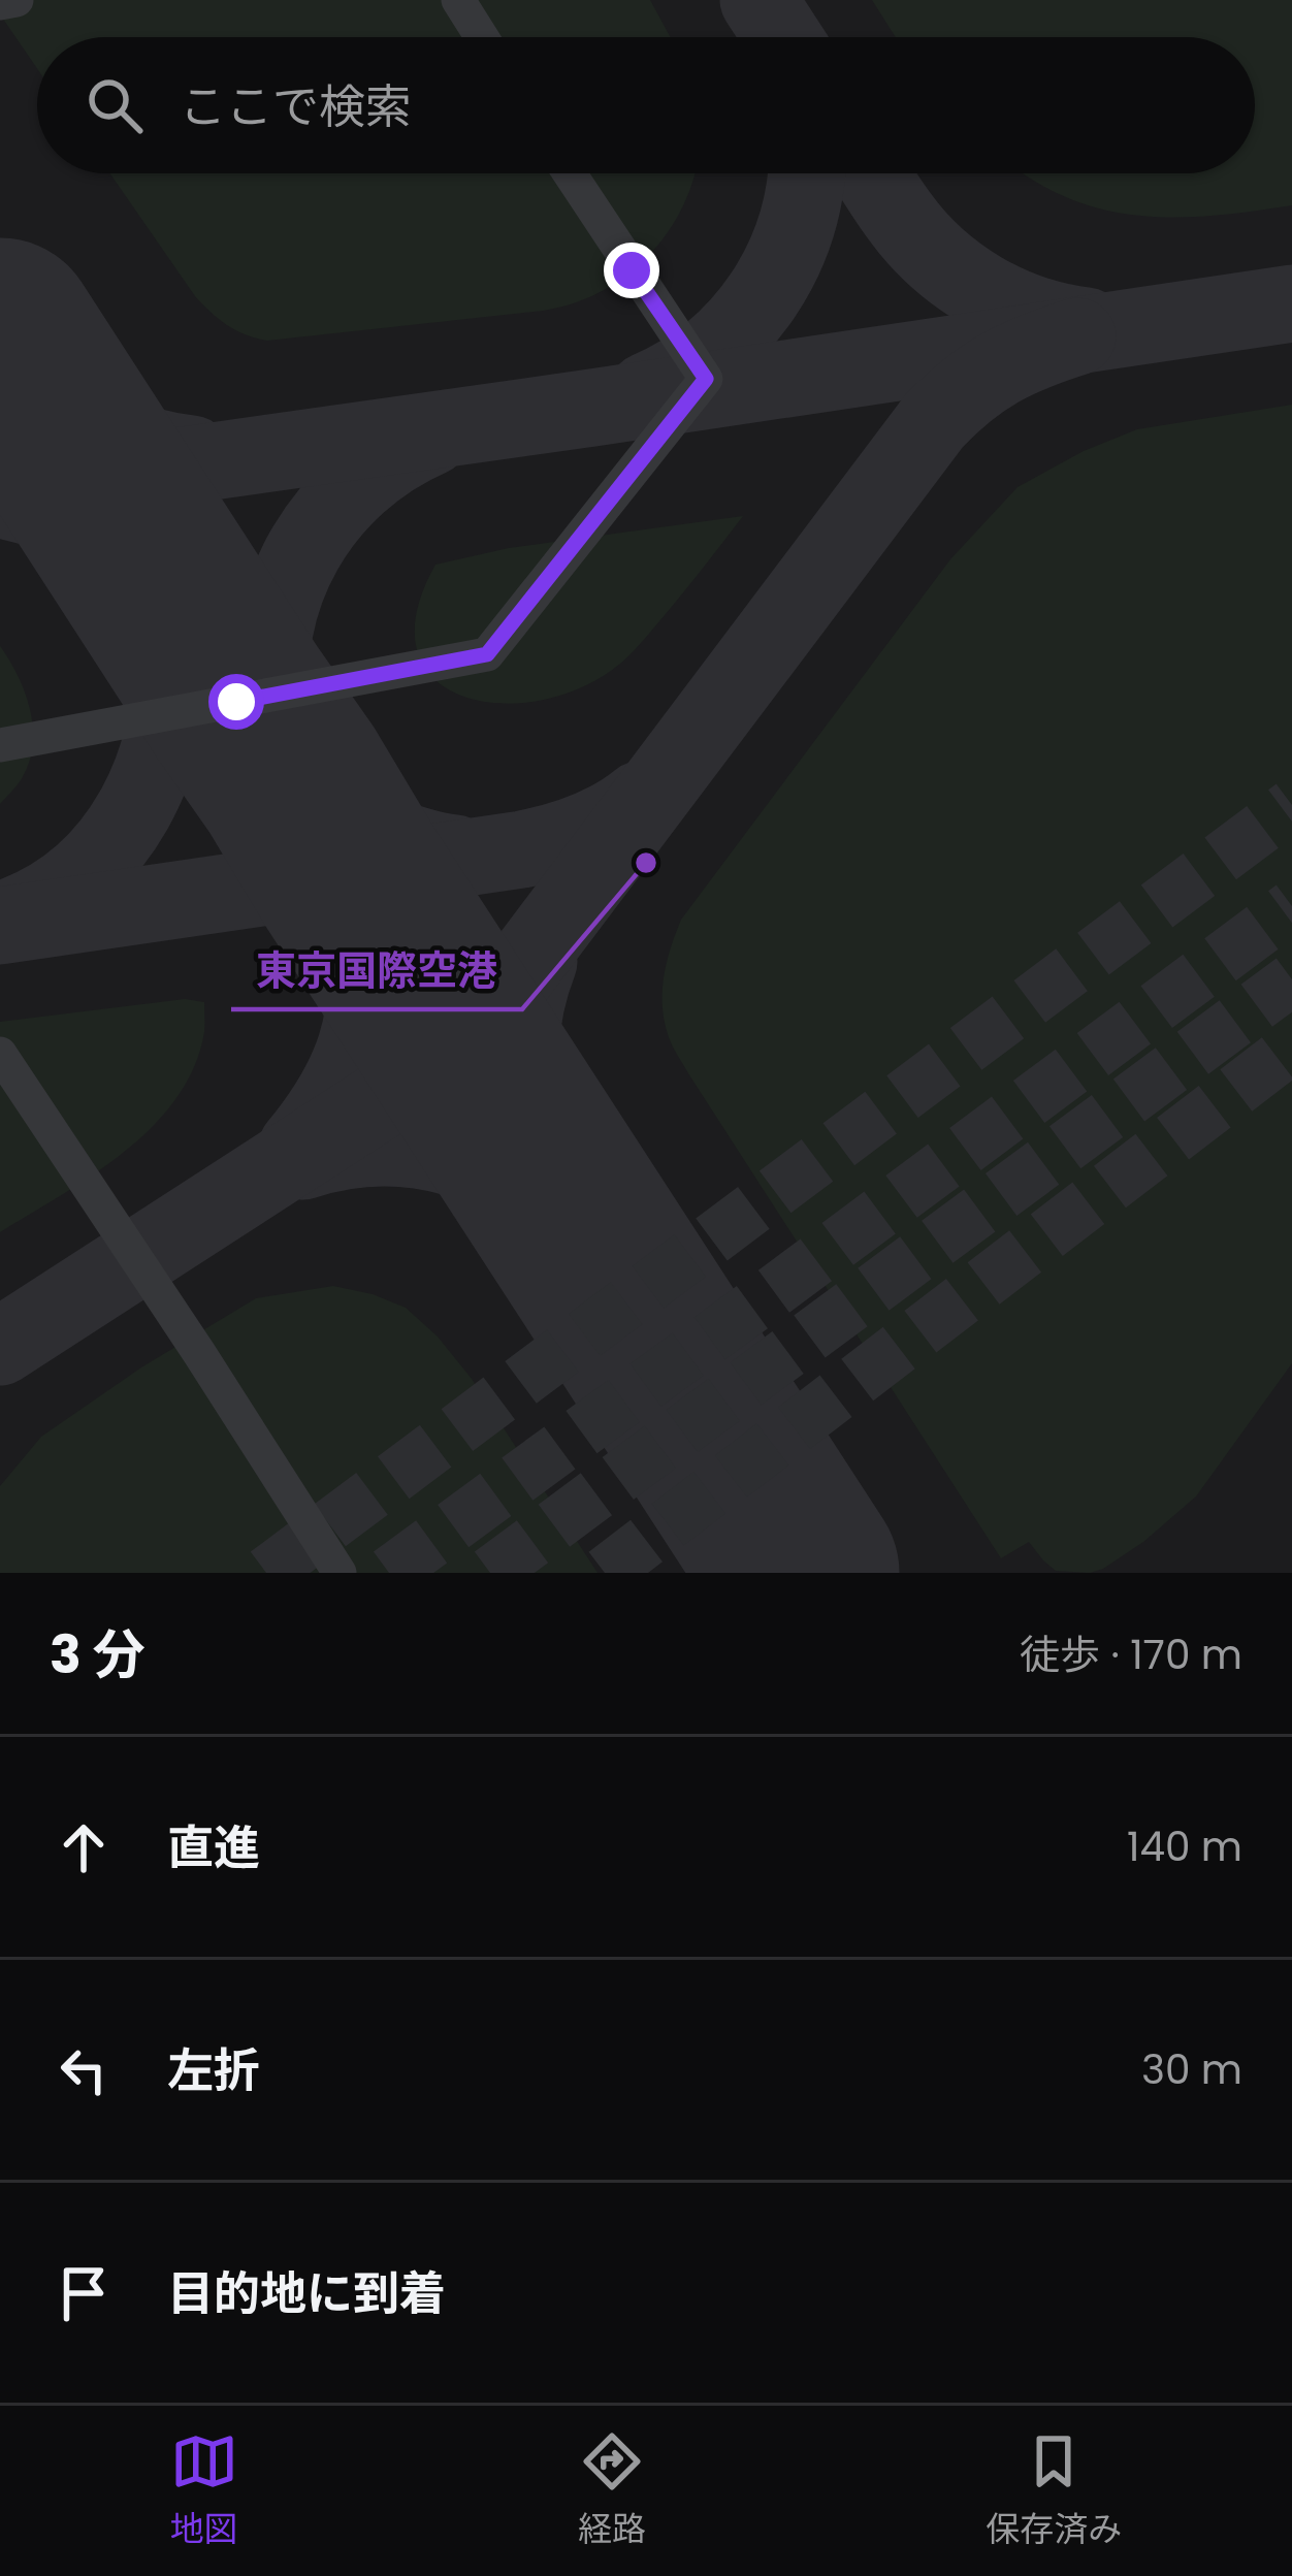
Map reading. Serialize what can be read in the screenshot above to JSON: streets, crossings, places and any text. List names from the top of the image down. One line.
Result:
{"places":["東京国際空港"],"page":{"search":"ここで検索","heading":["3 分","徒歩 · 170 m"],"list":[["直進","140 m"],["左折","30 m"],"目的地に到着"],"nav":["地図","経路","保存済み"]}}
